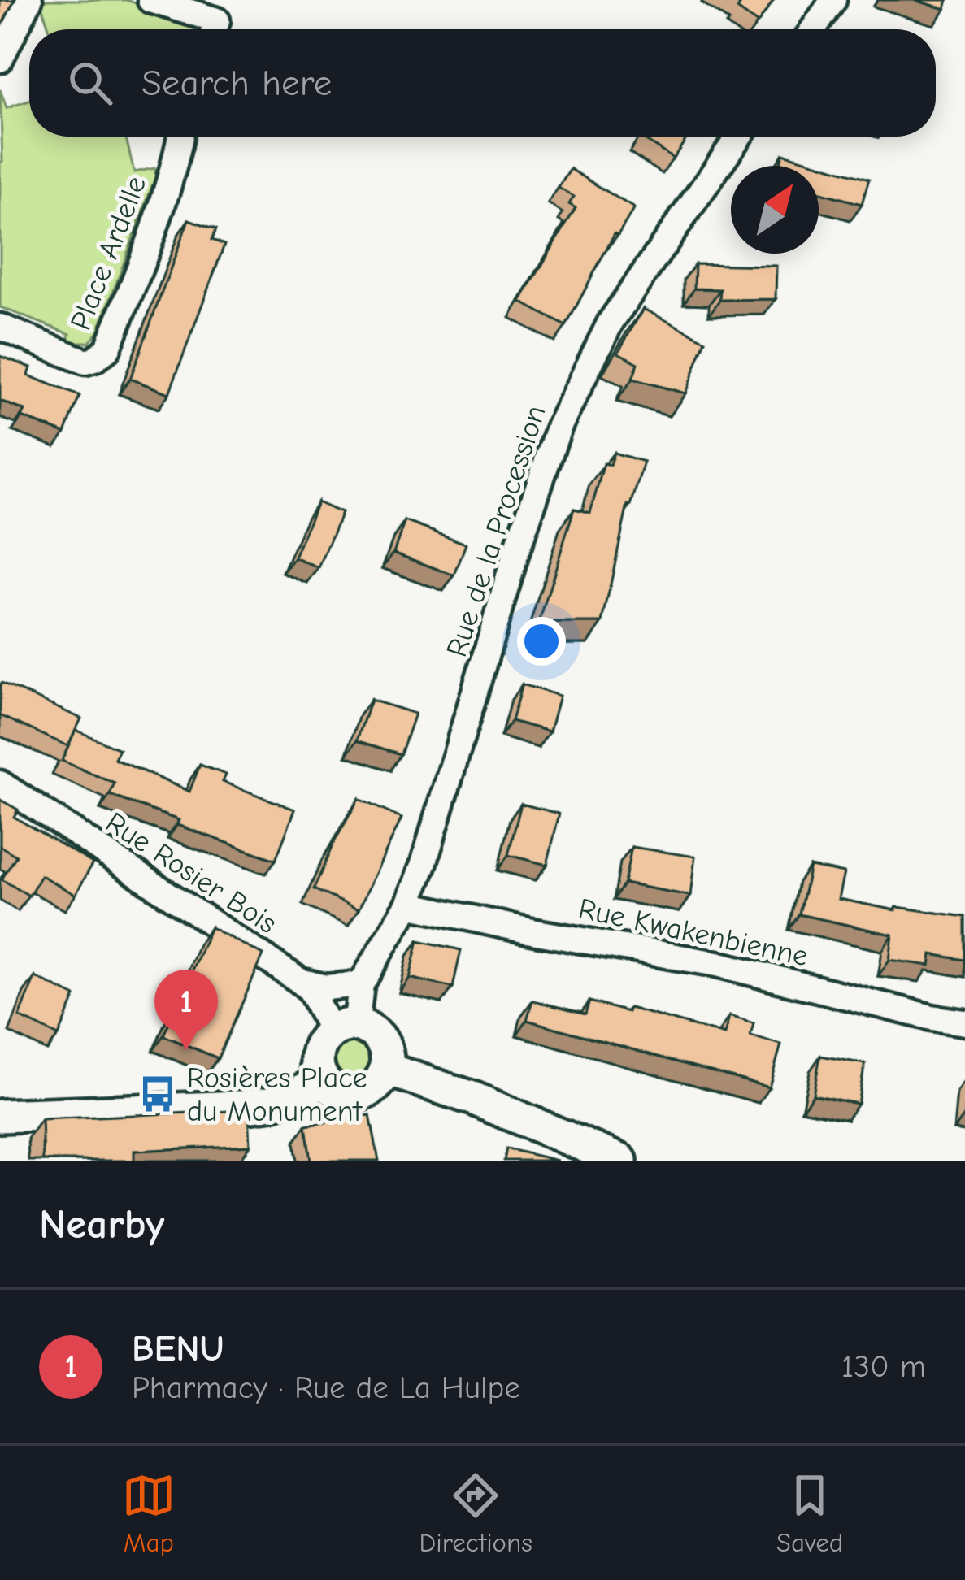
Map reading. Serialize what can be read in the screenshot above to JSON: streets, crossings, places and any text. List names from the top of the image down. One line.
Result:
{"streets":{"street":["Place Ardelle","Rue de la Procession","Rue Rosier Bois","Rue Kwakenbienne"]},"crossings":[["Rue de la Procession","Rue Rosier Bois"],["Rue de la Procession","Rue Kwakenbienne"]],"places":{"bus stop":["Rosières Place du Monument"]},"north":"top right","page":{"search":"Search here","pins":"1","heading":"Nearby","list":[{"mark":"1","name":"BENU","note":"Pharmacy · Rue de La Hulpe","value":"130 m"}],"nav":["Map","Directions","Saved"]}}
